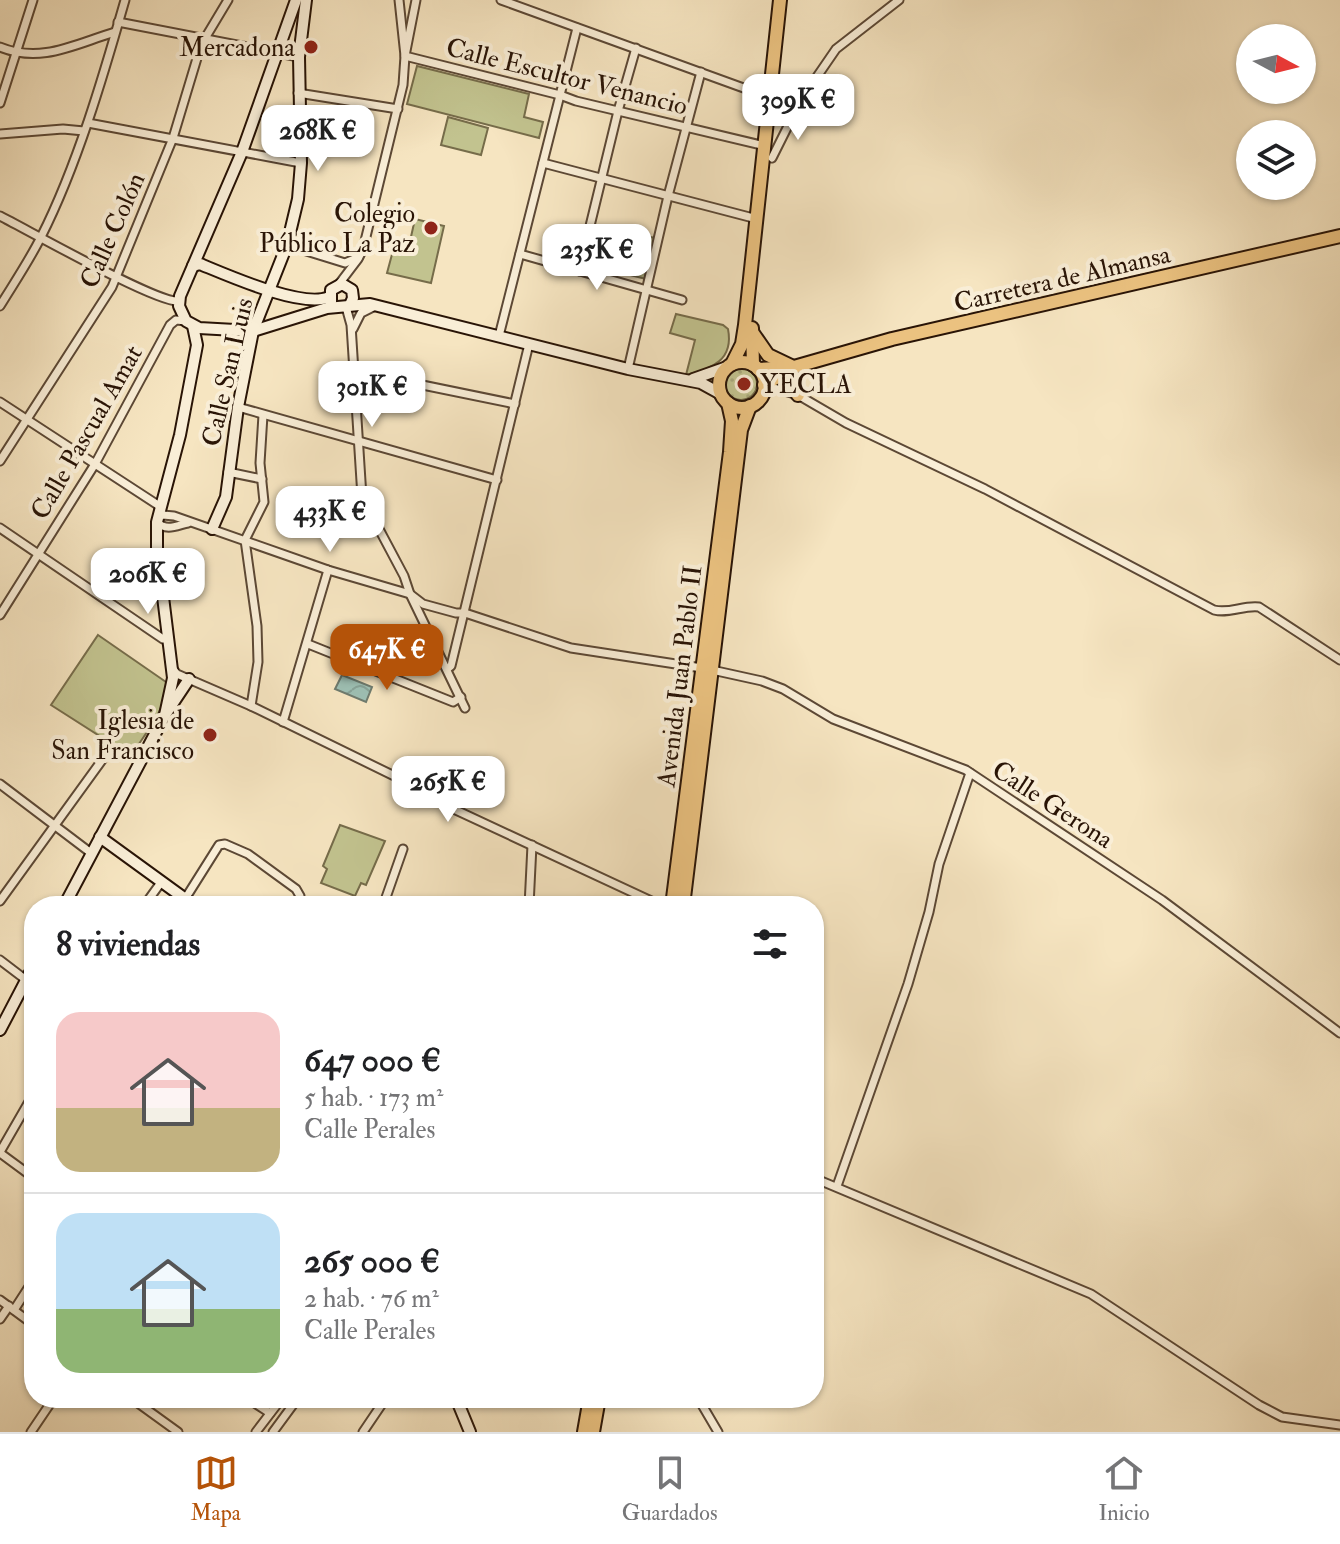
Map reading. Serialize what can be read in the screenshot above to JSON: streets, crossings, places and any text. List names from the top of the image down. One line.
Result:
{"streets":{"main road":["Carretera de Almansa","Calle San Luis","Avenida Juan Pablo II"],"street":["Calle Escultor Venancio","Calle Colón","Calle Pascual Amat","Calle Gerona"]},"crossings":[["Calle San Luis","Calle Gerona"],["Avenida Juan Pablo II","Calle Gerona"]],"places":["Mercadona","Colegio Público La Paz","YECLA","Iglesia de San Francisco"],"north":"right","page":{"price":["309K €","268K €","235K €","301K €","433K €","206K €","647K €","265K €"],"heading":"8 viviendas","list":[{"name":"647 000 €","note":"5 hab. · 173 m² · Calle Perales"},{"name":"265 000 €","note":"2 hab. · 76 m² · Calle Perales"}],"tabs":["Mapa","Guardados","Inicio"]}}
